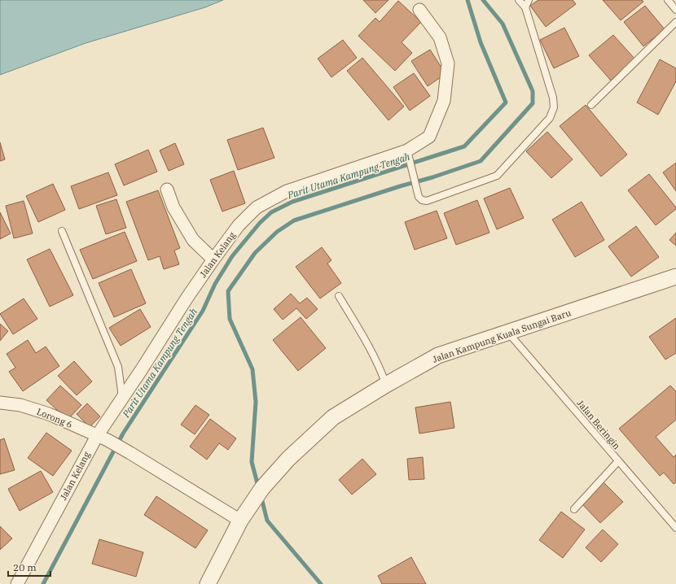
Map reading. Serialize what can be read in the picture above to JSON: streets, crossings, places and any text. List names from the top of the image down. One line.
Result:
{"streets":{"street":["Jalan Kelang","Jalan Kampung Kuala Sungai Baru","Lorong 6"],"lane":["Jalan Beringin"]},"crossings":[["Jalan Kelang","Lorong 6"],["Jalan Kampung Kuala Sungai Baru","Lorong 6"],["Jalan Kampung Kuala Sungai Baru","Jalan Beringin"]],"water":["Parit Utama Kampung Tengah"],"scale_bar":"20 m"}
